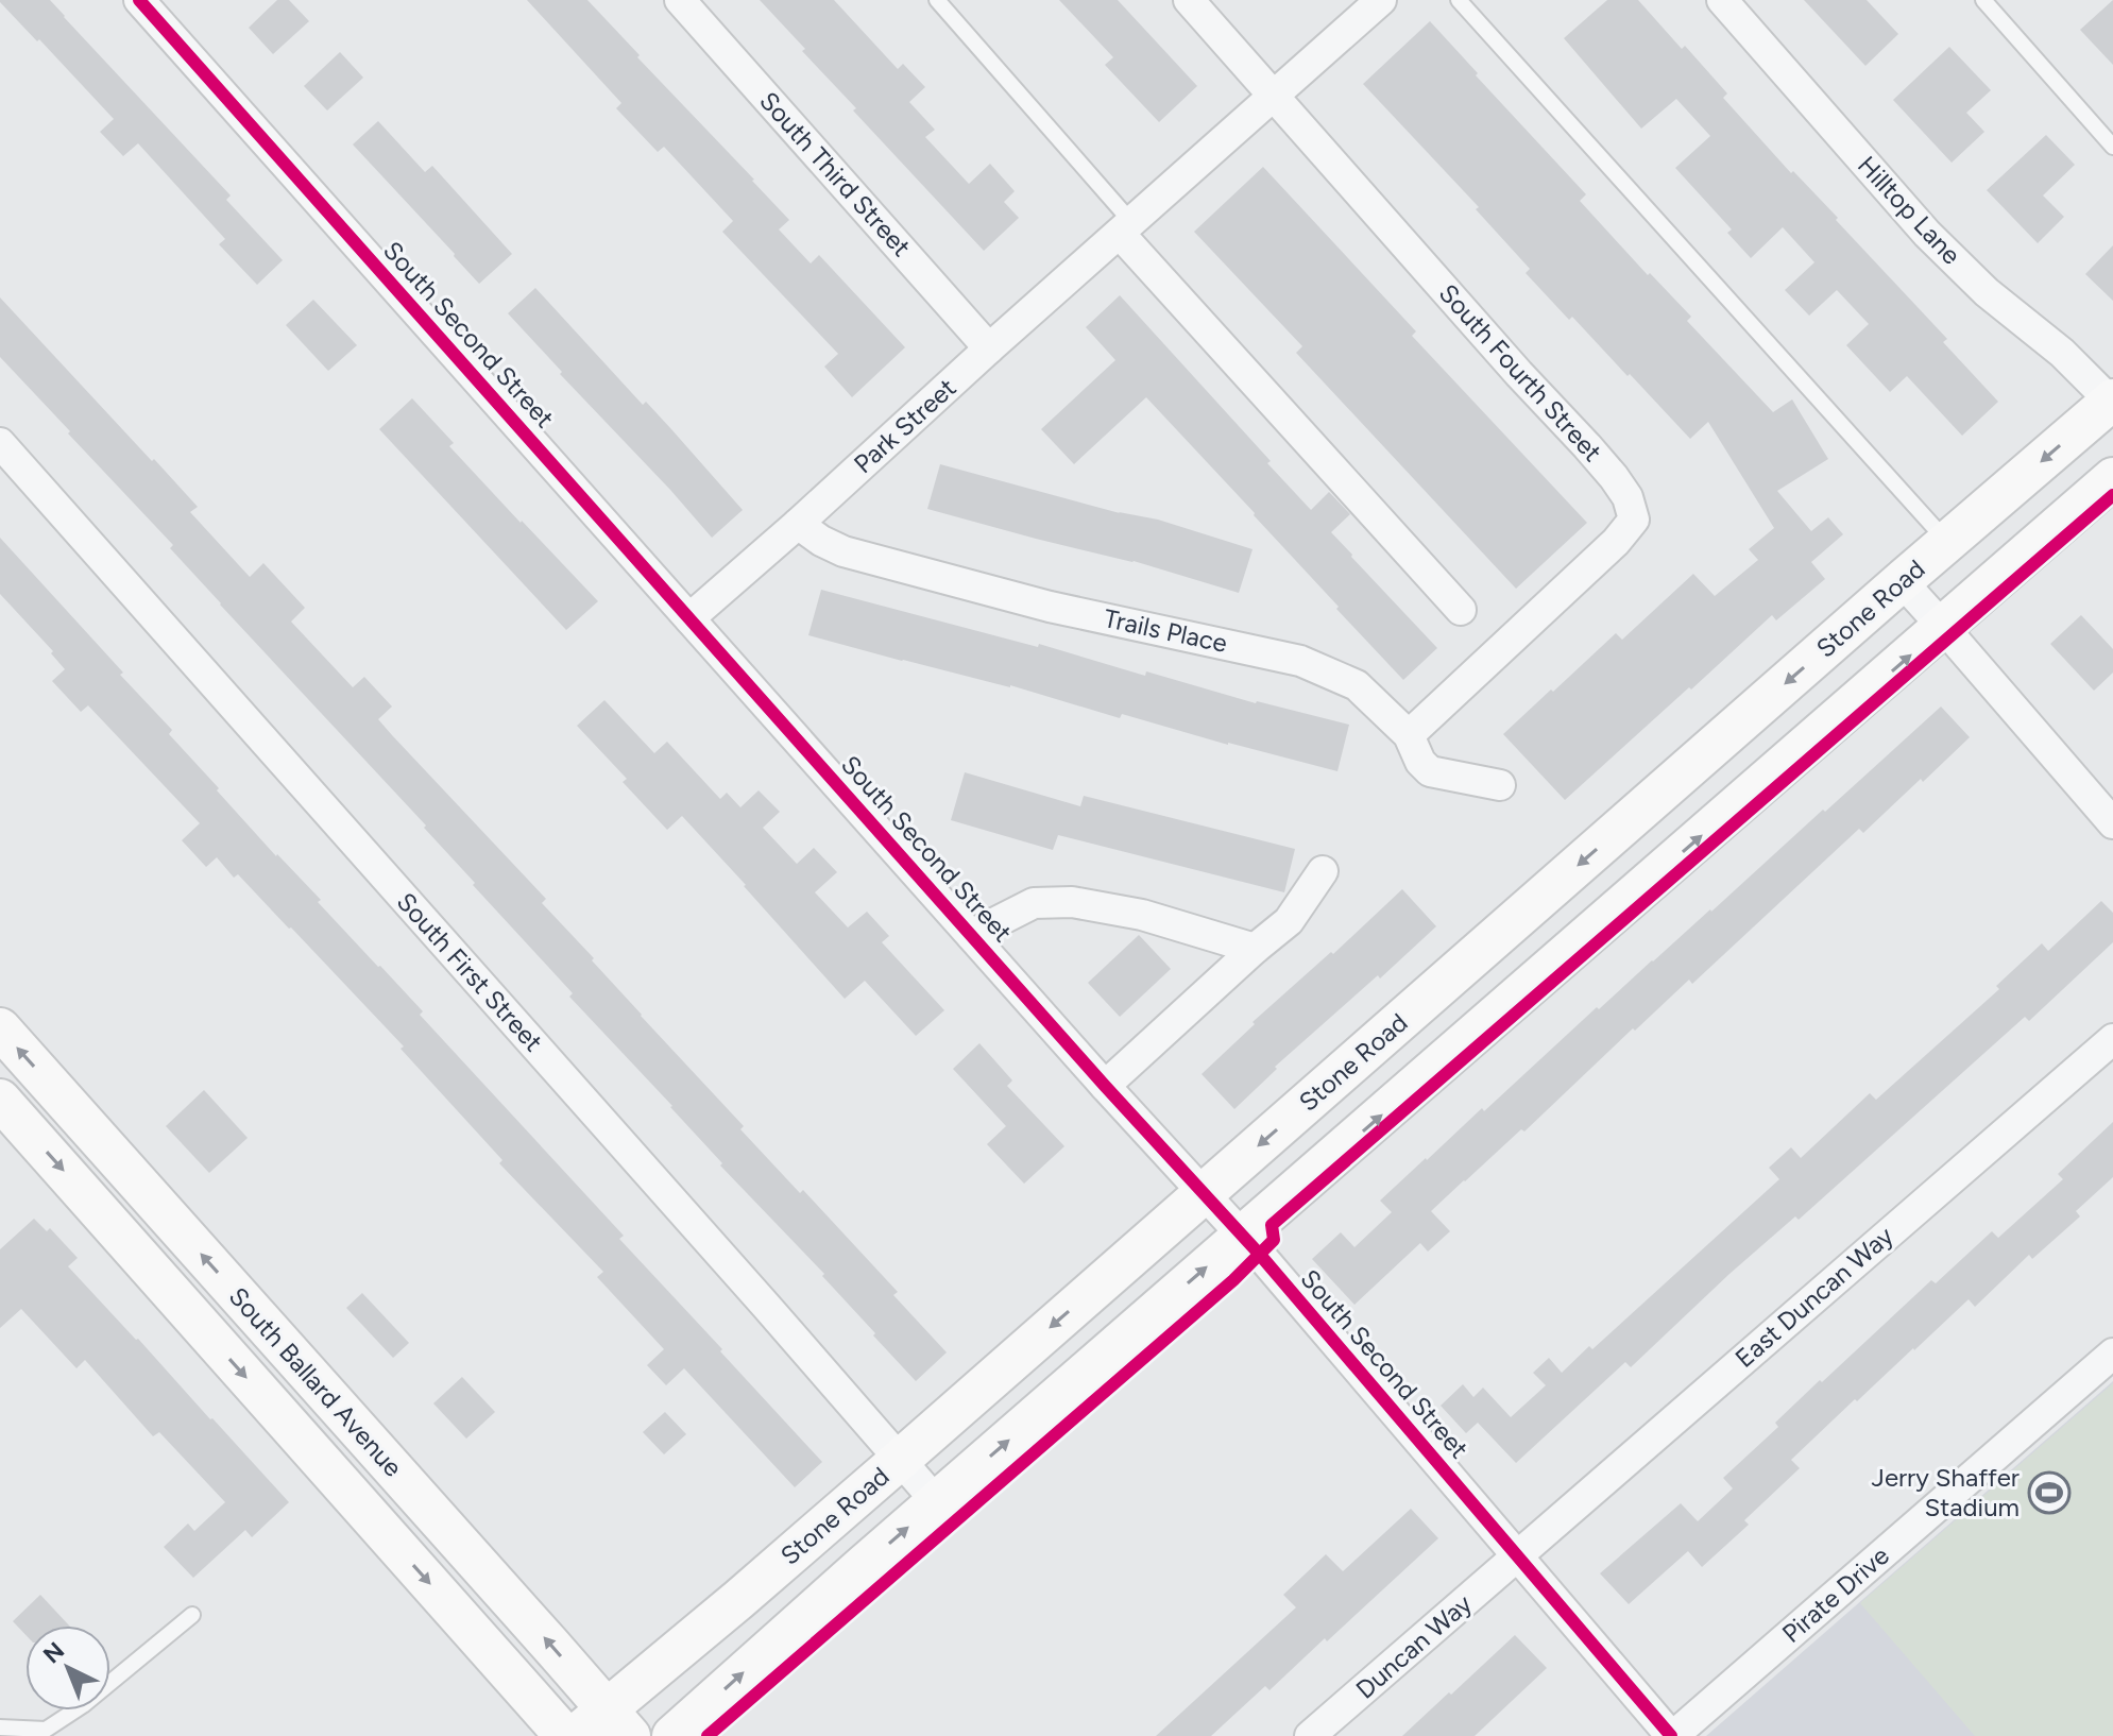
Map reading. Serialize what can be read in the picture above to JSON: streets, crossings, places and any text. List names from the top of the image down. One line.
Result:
{"streets":{"main road":["Stone Road","South Ballard Avenue"],"street":["South Third Street","Hilltop Lane","South Second Street","South Fourth Street","Park Street","Trails Place","South First Street","East Duncan Way","Pirate Drive","Duncan Way"]},"crossings":[["South Third Street","Park Street"],["Hilltop Lane","Stone Road"],["South Second Street","Park Street"],["South Second Street","Stone Road"],["South Second Street","East Duncan Way"],["South Second Street","Pirate Drive"],["South Second Street","Duncan Way"],["South Fourth Street","Park Street"],["South Fourth Street","Trails Place"],["Park Street","Trails Place"],["Stone Road","South First Street"],["Stone Road","South Ballard Avenue"],["East Duncan Way","Duncan Way"]],"places":{"sports":["Jerry Shaffer Stadium"]},"north":"top left"}
